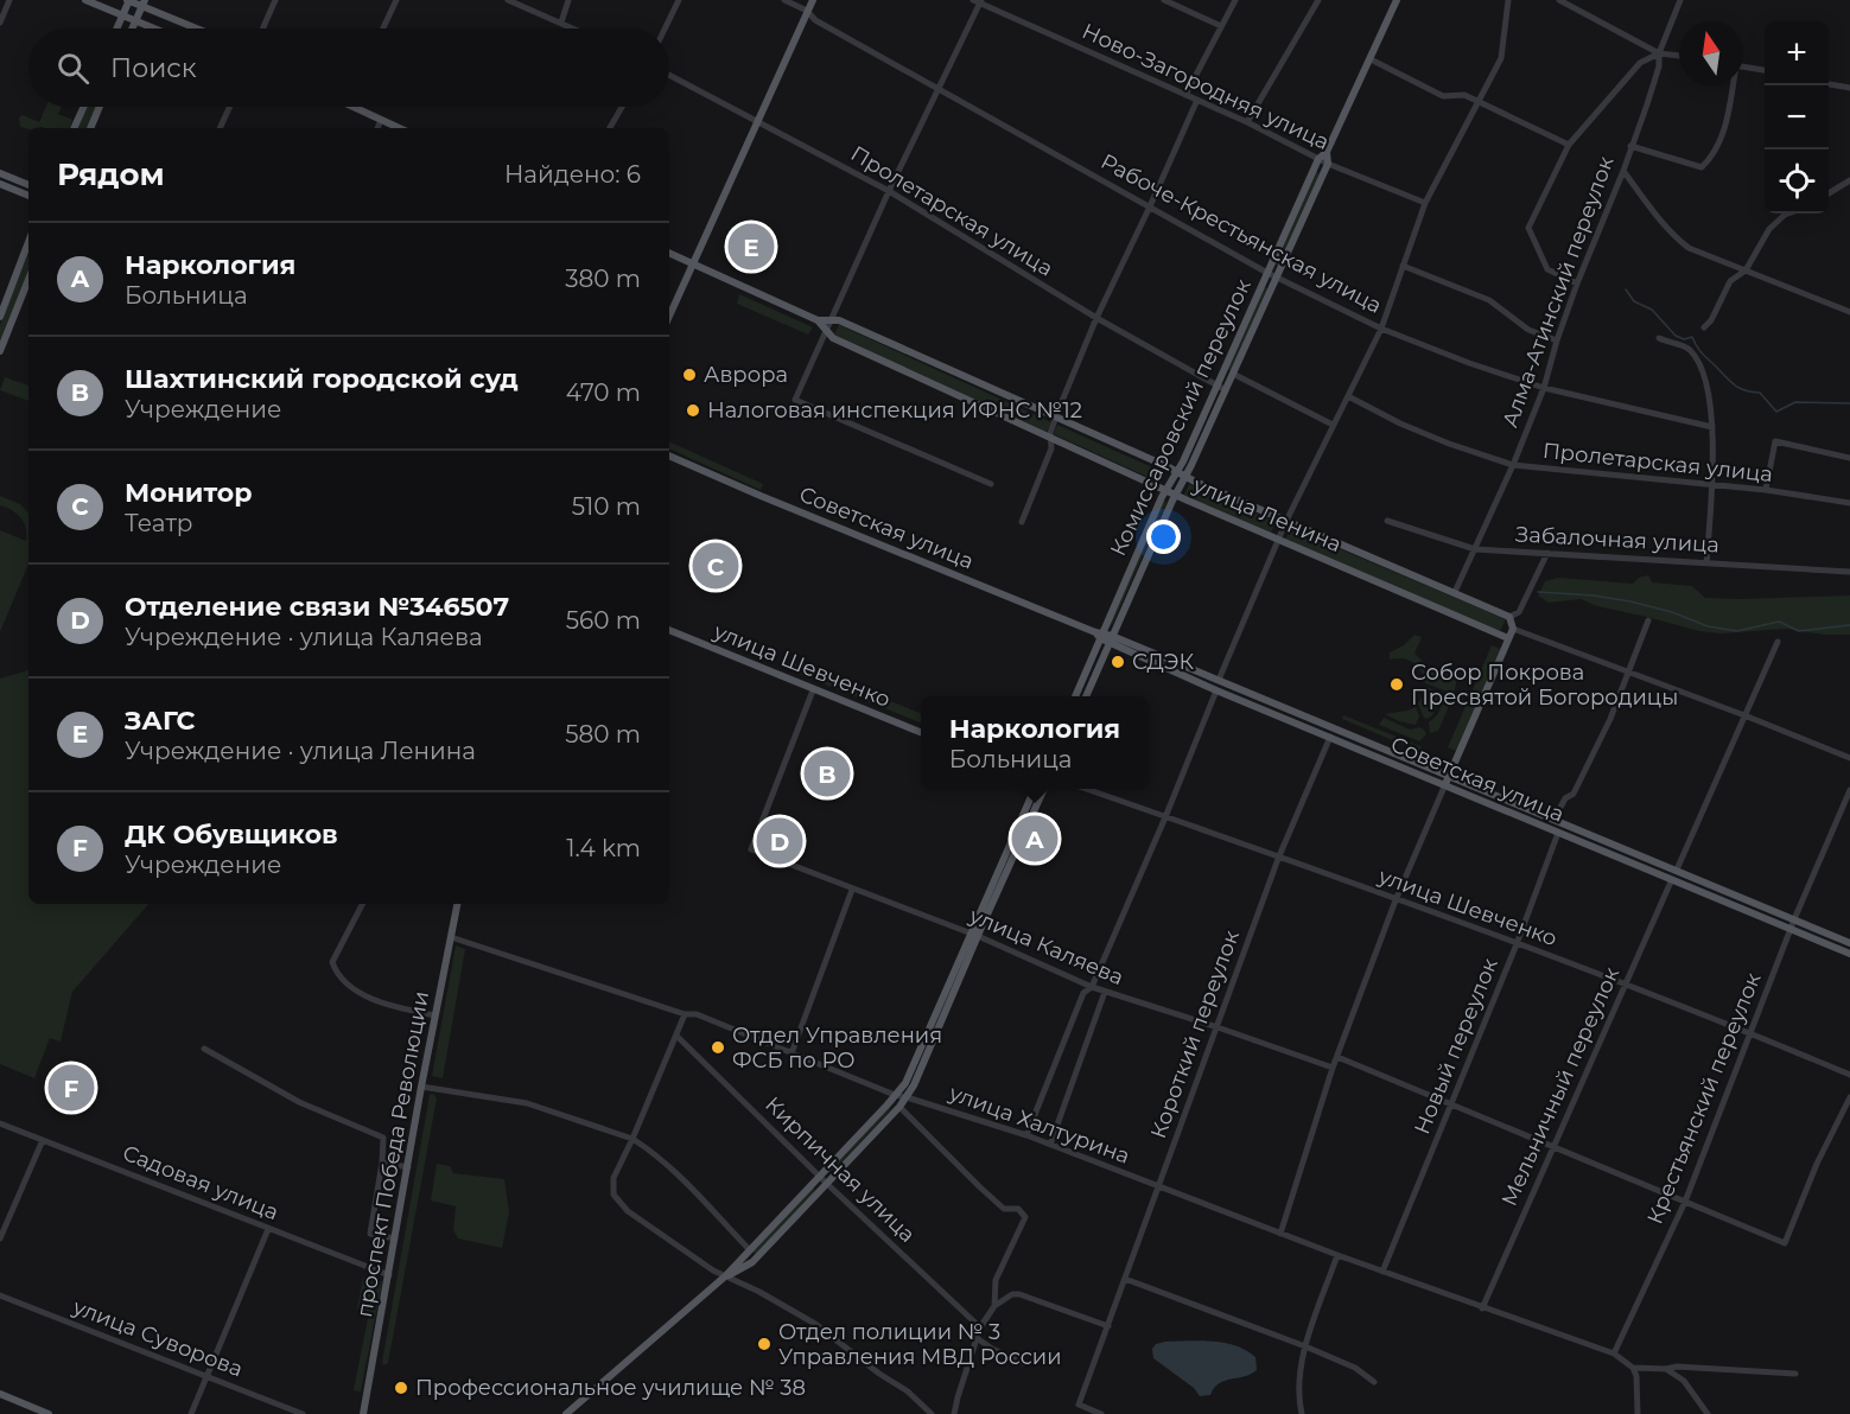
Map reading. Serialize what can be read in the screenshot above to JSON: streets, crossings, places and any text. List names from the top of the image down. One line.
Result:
{"streets":{"main road":["Комиссаровский переулок","улица Ленина","Советская улица","улица Шевченко","проспект Победа Революции"],"street":["Ново-Загородняя улица","Пролетарская улица","Рабоче-Крестьянская улица","Алма-Атинский переулок","Забалочная улица","улица Каляева","Короткий переулок","Новый переулок","Мельничный переулок","Крестьянский переулок","улица Халтурина","Кирпичная улица","Садовая улица","улица Суворова"]},"crossings":[["Ново-Загородняя улица","Комиссаровский переулок"],["Пролетарская улица","Алма-Атинский переулок"],["Пролетарская улица","Комиссаровский переулок"],["Рабоче-Крестьянская улица","Алма-Атинский переулок"],["Рабоче-Крестьянская улица","Комиссаровский переулок"],["Алма-Атинский переулок","улица Ленина"],["Алма-Атинский переулок","Забалочная улица"],["Комиссаровский переулок","улица Ленина"],["Комиссаровский переулок","Советская улица"],["Советская улица","Короткий переулок"],["Советская улица","Новый переулок"],["Советская улица","Мельничный переулок"],["Советская улица","Крестьянский переулок"],["улица Шевченко","улица Каляева"],["улица Шевченко","Короткий переулок"],["улица Шевченко","Новый переулок"],["улица Шевченко","Мельничный переулок"],["улица Шевченко","Крестьянский переулок"],["улица Каляева","Короткий переулок"],["Короткий переулок","улица Халтурина"],["Новый переулок","улица Халтурина"],["Мельничный переулок","улица Халтурина"],["Крестьянский переулок","улица Халтурина"],["улица Халтурина","проспект Победа Революции"],["проспект Победа Революции","Садовая улица"]],"places":["Аврора","Налоговая инспекция ИФНС №12","СДЭК","Собор Покрова Пресвятой Богородицы","Отдел Управления ФСБ по РО","Отдел полиции № 3 Управления МВД России","Профессиональное училище № 38"],"north":"top","page":{"map_buttons":["+","−"],"search":"Поиск","heading":["Рядом","Найдено: 6"],"pins":["E","C","B","A","D","F"],"list":[{"mark":"A","name":"Наркология","note":"Больница","value":"380 m"},{"mark":"B","name":"Шахтинский городской суд","note":"Учреждение","value":"470 m"},{"mark":"C","name":"Монитор","note":"Театр","value":"510 m"},{"mark":"D","name":"Отделение связи №346507","note":"Учреждение · улица Каляева","value":"560 m"},{"mark":"E","name":"ЗАГС","note":"Учреждение · улица Ленина","value":"580 m"},{"mark":"F","name":"ДК Обувщиков","note":"Учреждение","value":"1.4 km"}],"popup":["Наркология","Больница"]}}
